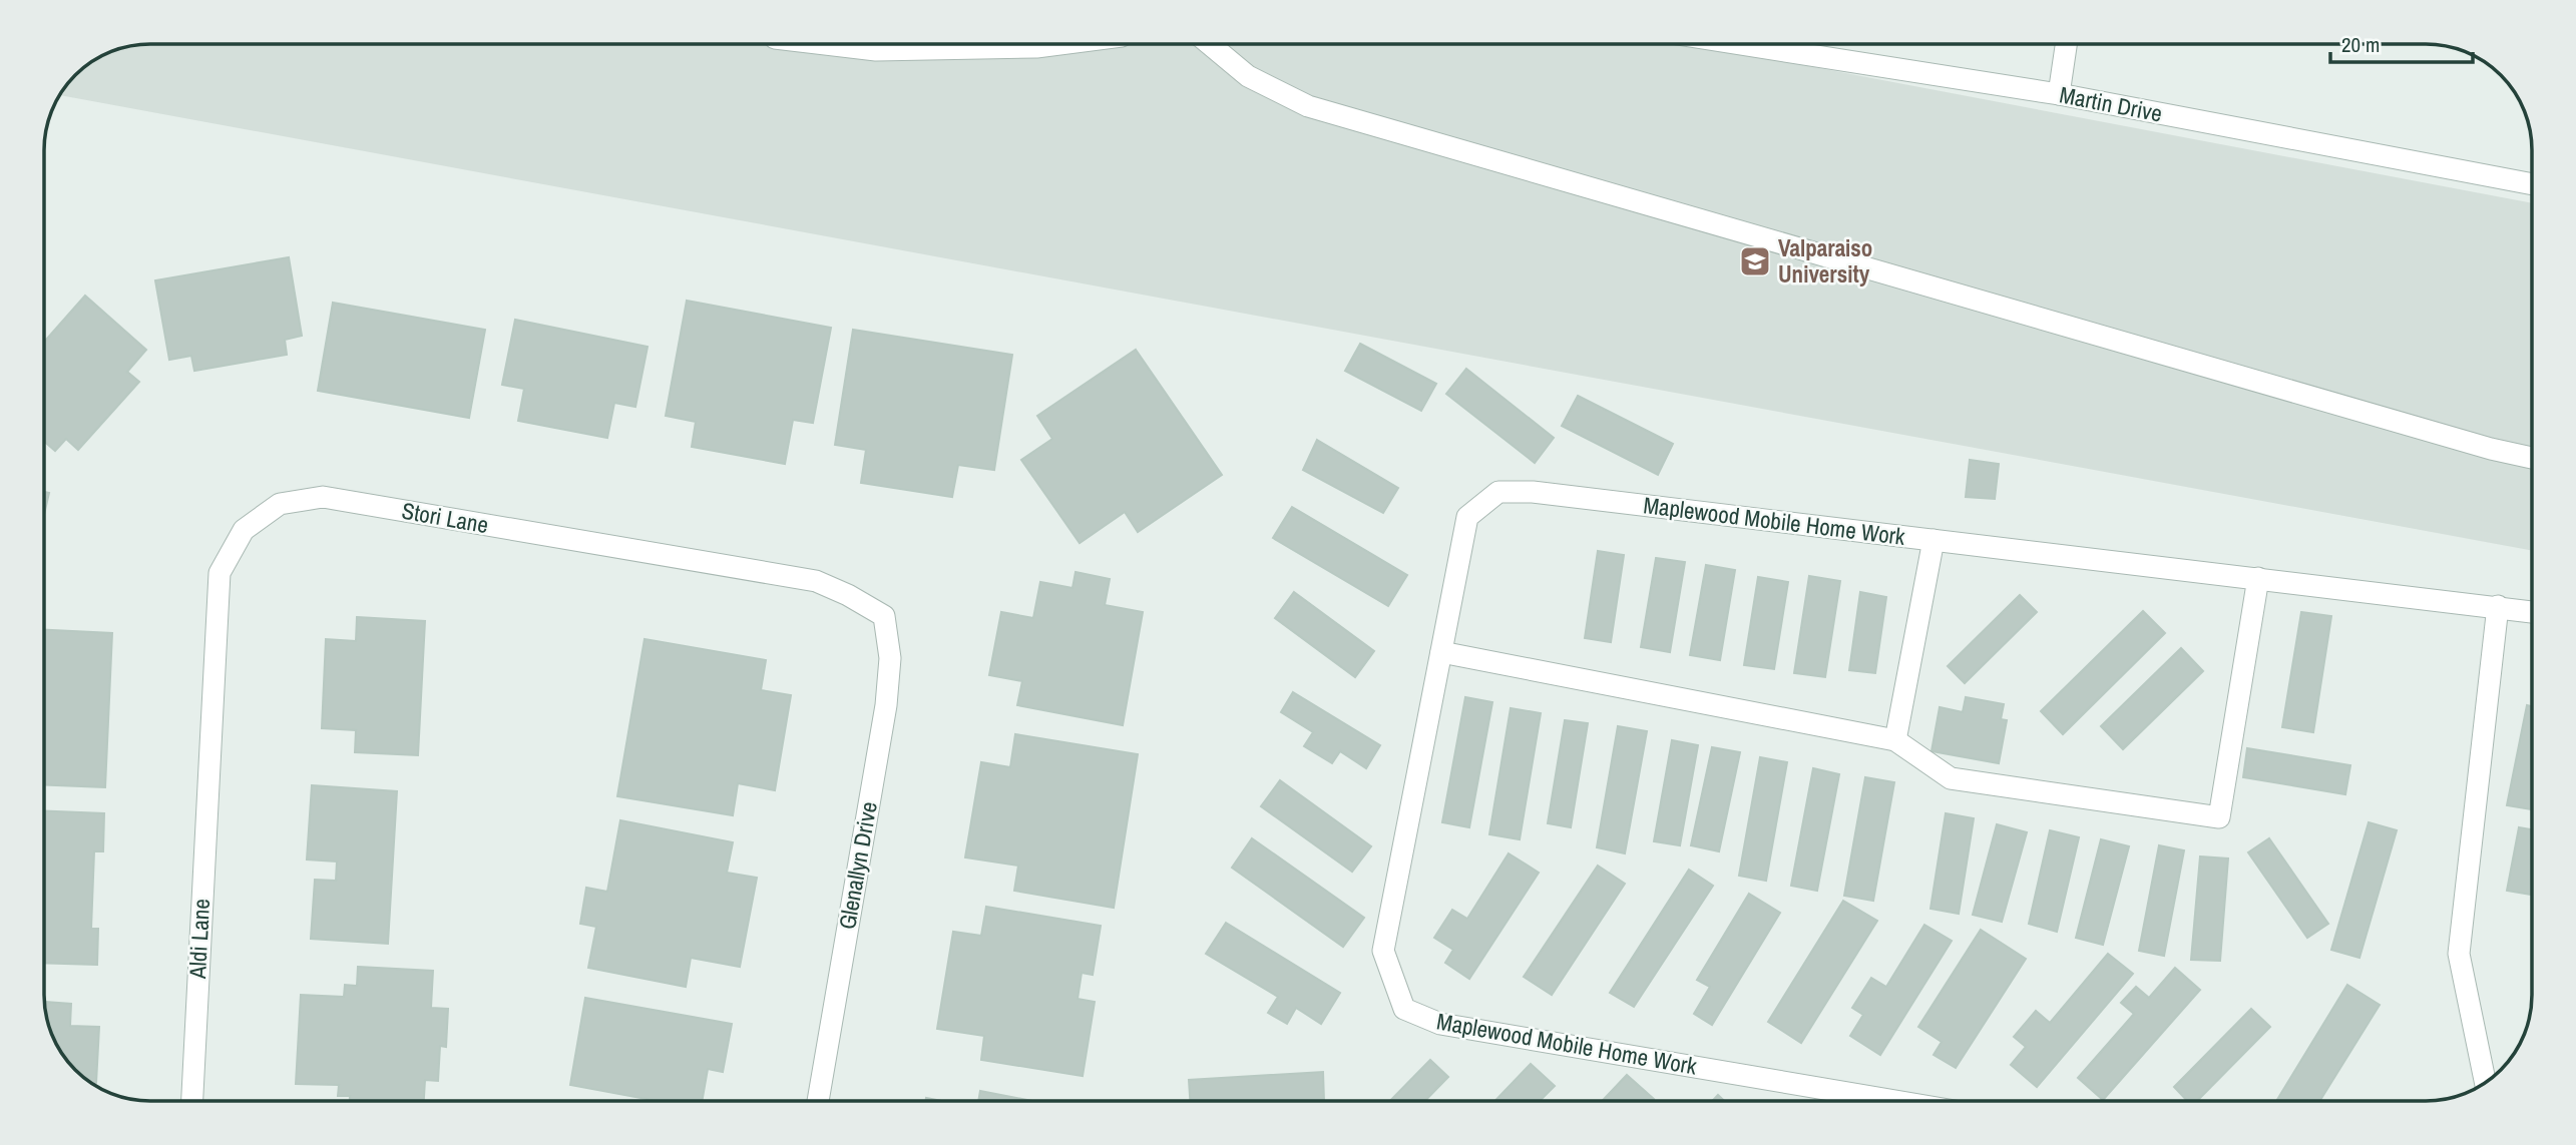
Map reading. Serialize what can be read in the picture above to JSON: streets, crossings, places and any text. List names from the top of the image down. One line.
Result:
{"streets":{"street":["Martin Drive","Stori Lane","Maplewood Mobile Home Work","Glenallyn Drive","Aldi Lane"]},"crossings":[["Stori Lane","Glenallyn Drive"],["Stori Lane","Aldi Lane"]],"places":{"school or university":["Valparaiso University"]},"scale_bar":"20 m"}
